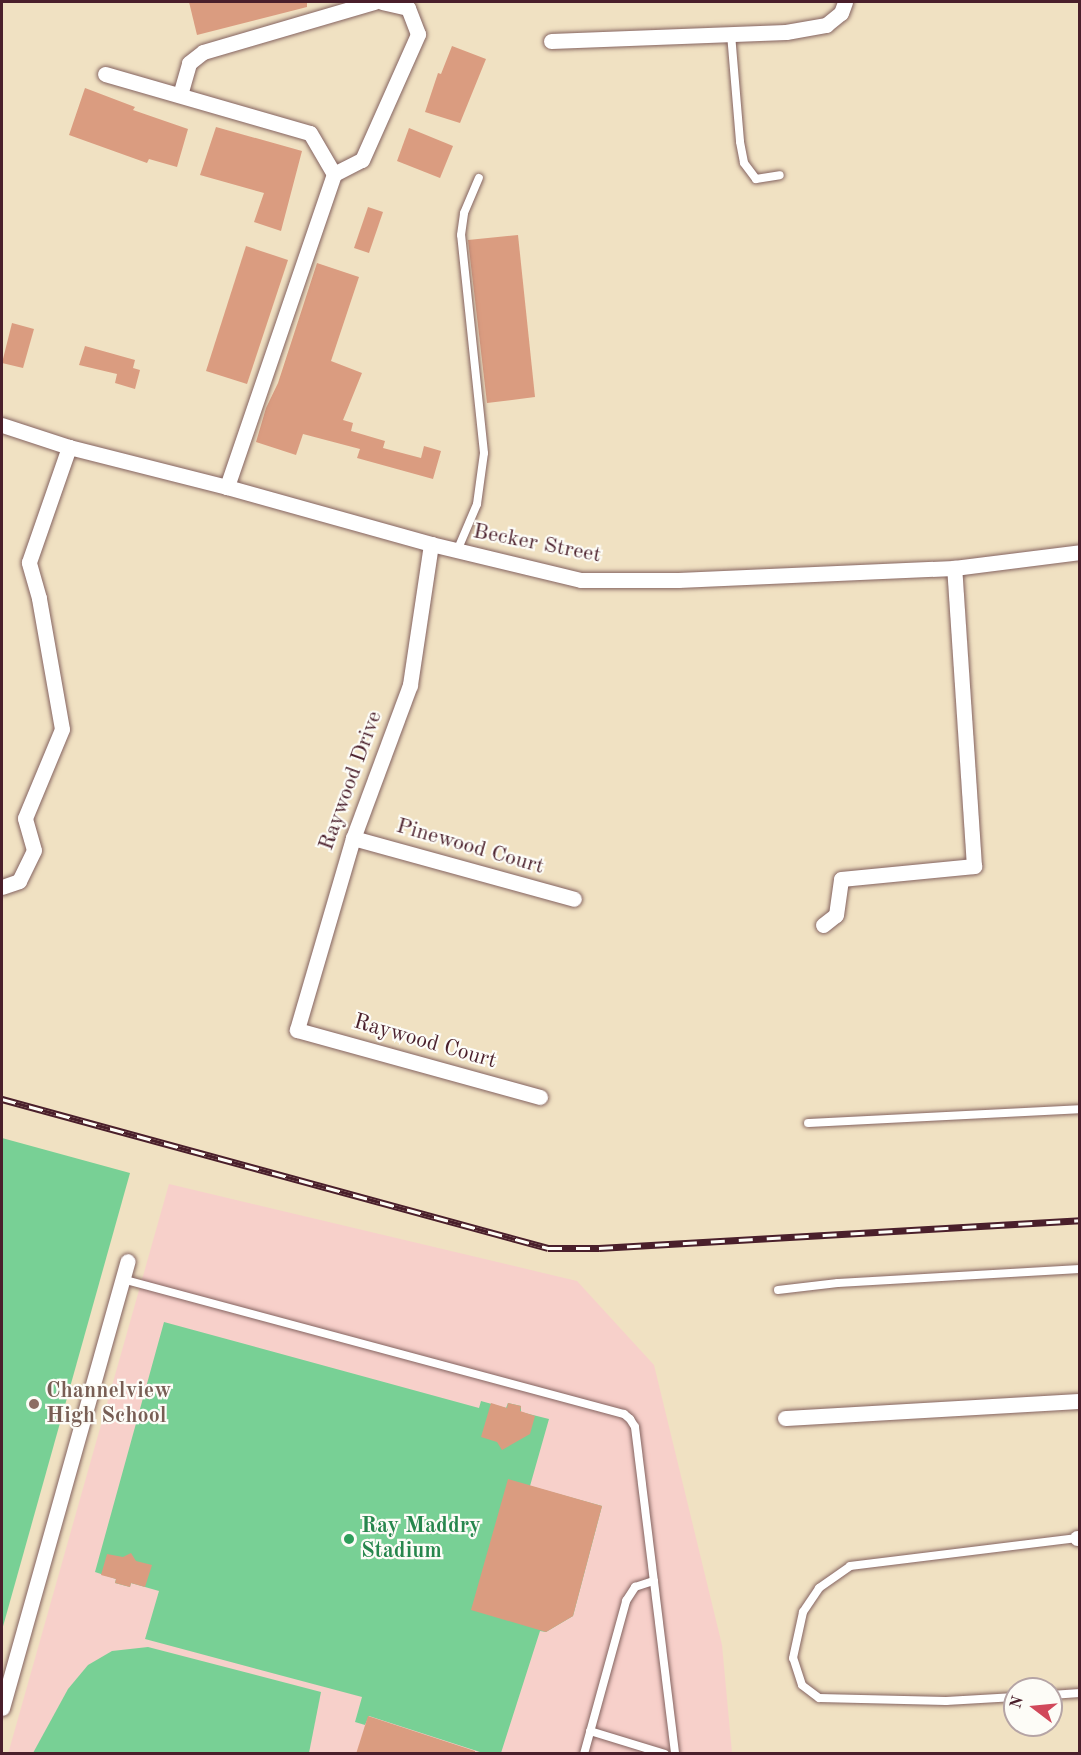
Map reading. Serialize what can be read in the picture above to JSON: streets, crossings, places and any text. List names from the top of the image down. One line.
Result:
{"streets":{"street":["Becker Street","Raywood Drive","Pinewood Court","Raywood Court"]},"crossings":[["Becker Street","Raywood Drive"],["Raywood Drive","Pinewood Court"],["Raywood Drive","Raywood Court"]],"places":["Channelview High School","Ray Maddry Stadium"],"north":"left"}
